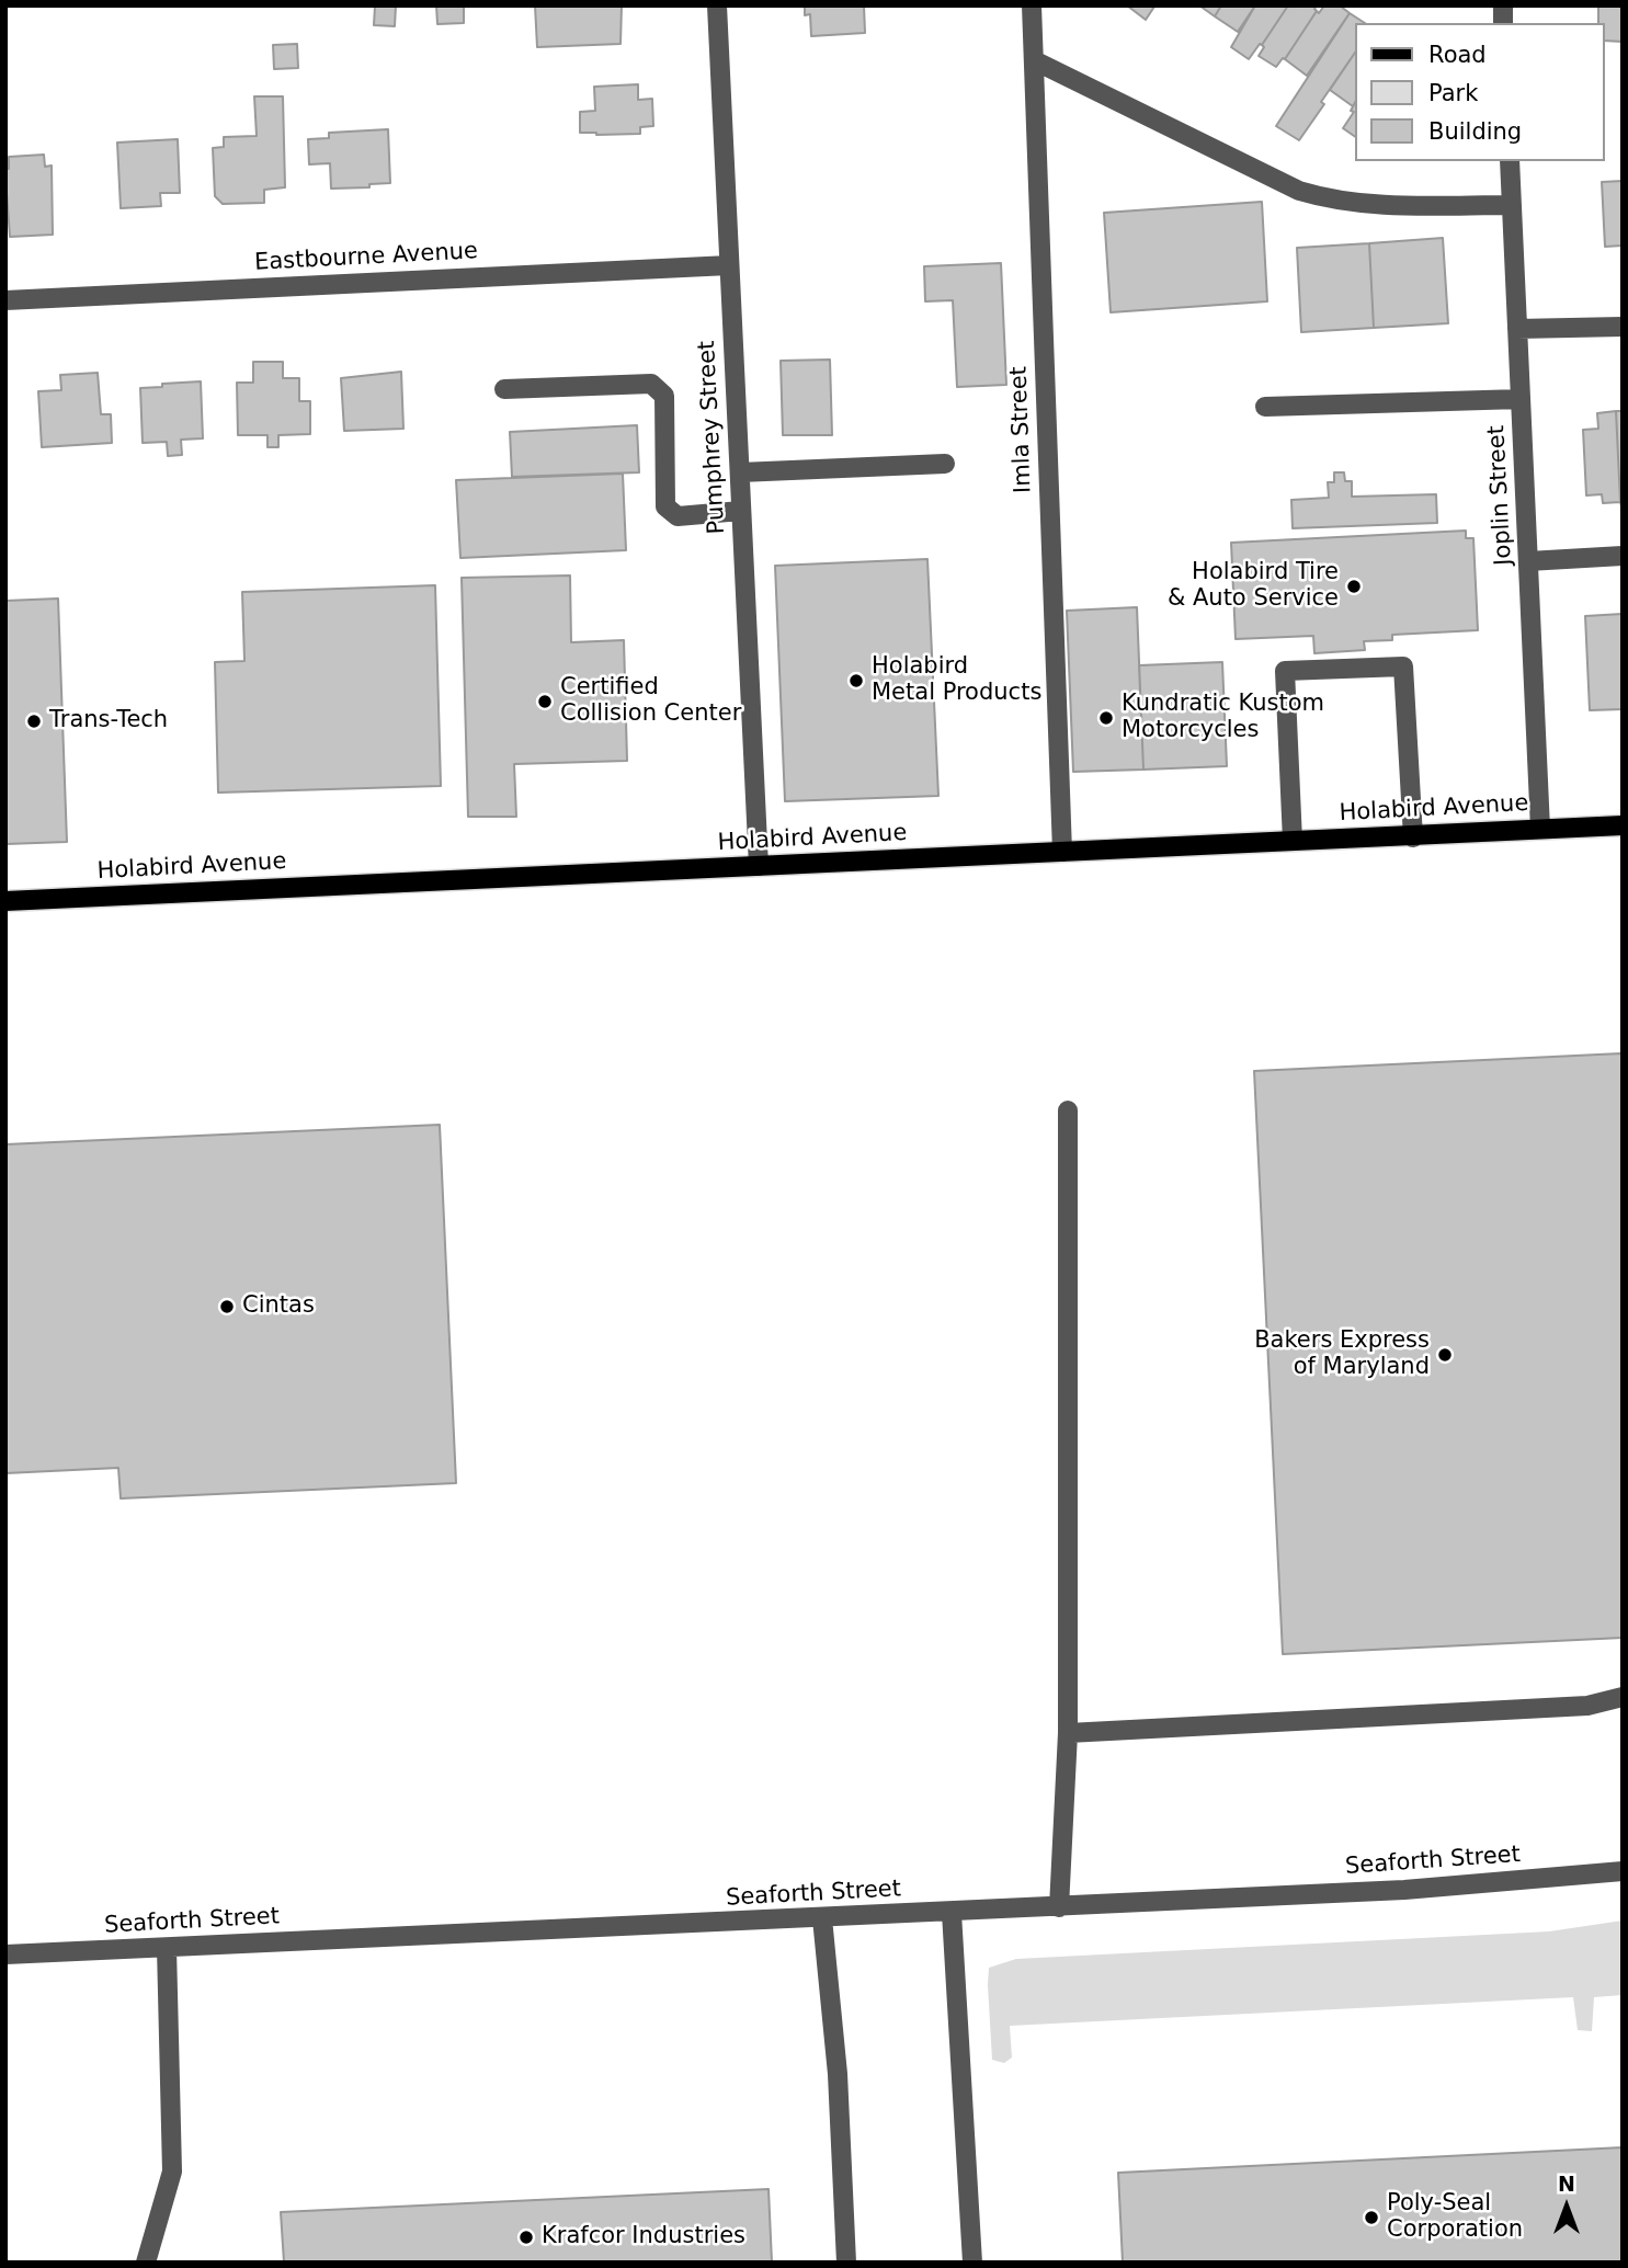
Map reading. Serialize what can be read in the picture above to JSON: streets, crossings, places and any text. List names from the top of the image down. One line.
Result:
{"streets":{"main road":["Holabird Avenue"],"street":["Eastbourne Avenue","Imla Street","Pumphrey Street","Joplin Street","Seaforth Street"]},"crossings":[["Eastbourne Avenue","Pumphrey Street"],["Imla Street","Holabird Avenue"],["Pumphrey Street","Holabird Avenue"],["Joplin Street","Holabird Avenue"]],"places":["Holabird Tire & Auto Service","Holabird Metal Products","Certified Collision Center","Kundratic Kustom Motorcycles","Trans-Tech","Cintas","Bakers Express of Maryland","Poly-Seal Corporation","Krafcor Industries"],"legend":["Road","Park","Building"],"north":"top"}
